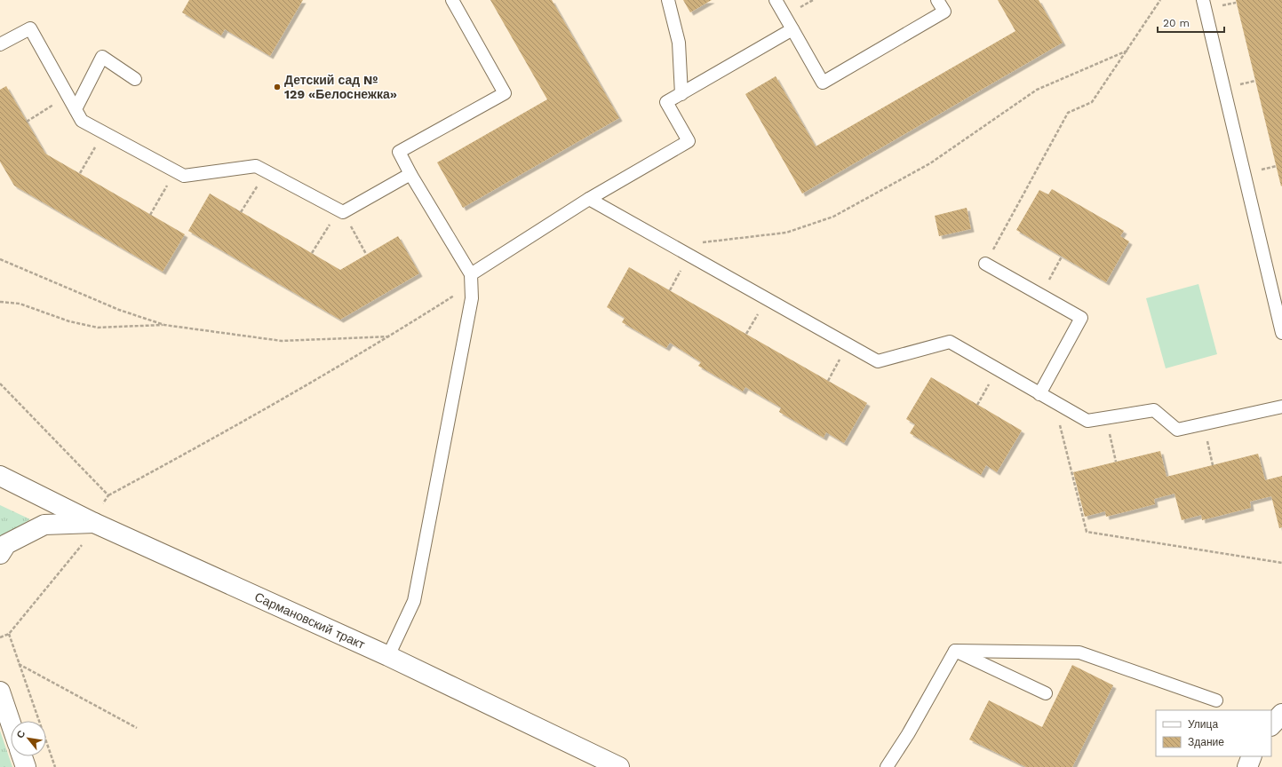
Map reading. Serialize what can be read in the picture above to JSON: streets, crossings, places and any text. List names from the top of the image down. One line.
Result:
{"streets":{"main road":["Сармановский тракт"]},"places":["Детский сад № 129 «Белоснежка»"],"legend":["Улица","Здание"],"scale_bar":"20 m","north":"top left"}
